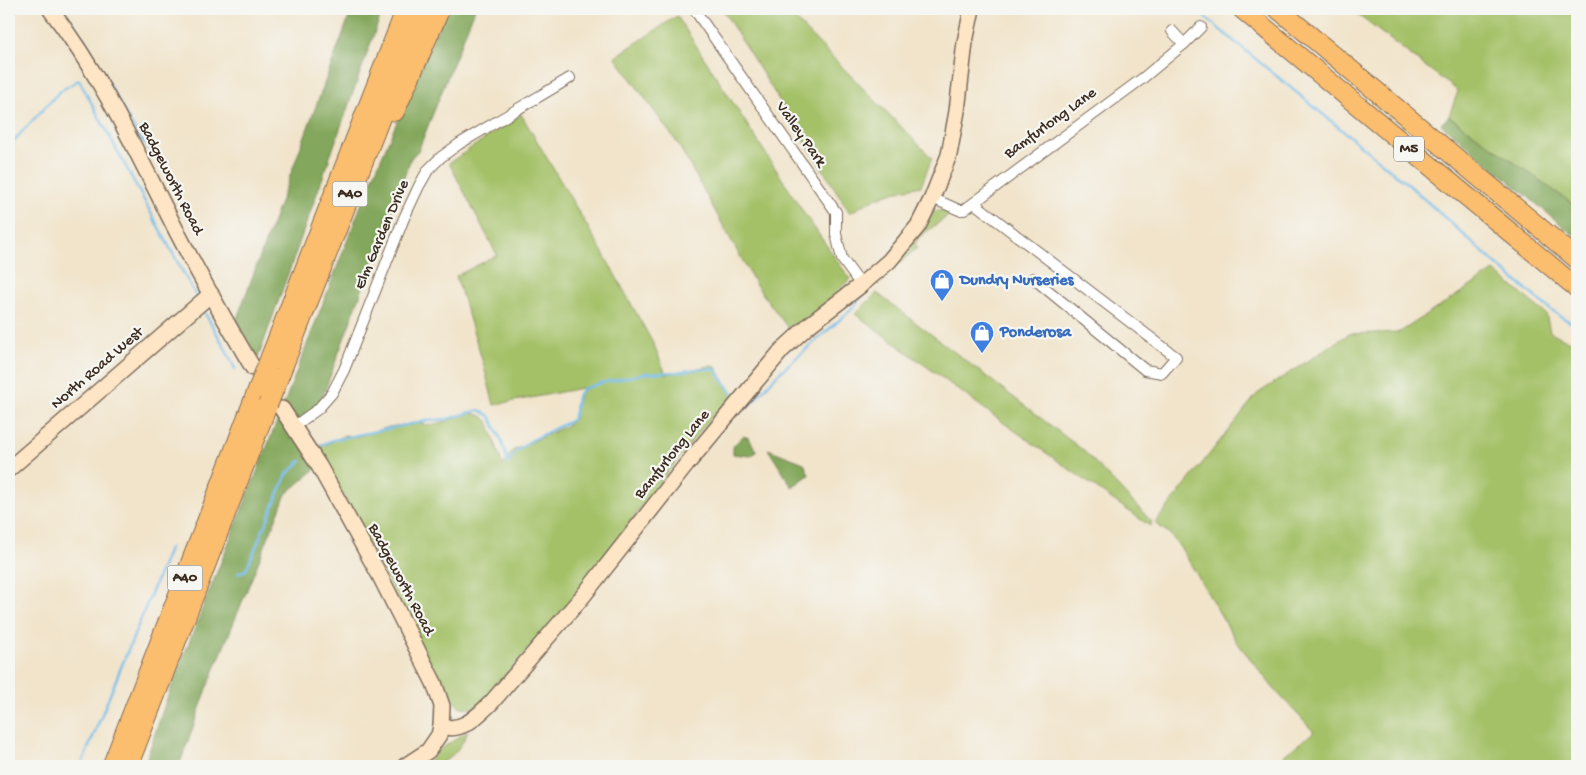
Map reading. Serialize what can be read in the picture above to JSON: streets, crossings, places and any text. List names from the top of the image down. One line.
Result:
{"streets":{"highway":["M5","A40"],"street":["Bamfurlong Lane","Valley Park","Badgeworth Road","Elm Garden Drive","North Road West"]},"crossings":[["Bamfurlong Lane","Valley Park"],["Bamfurlong Lane","Badgeworth Road"],["Badgeworth Road","A40"],["Badgeworth Road","Elm Garden Drive"],["Badgeworth Road","North Road West"]],"places":{"shop":["Dundry Nurseries","Ponderosa"]}}
